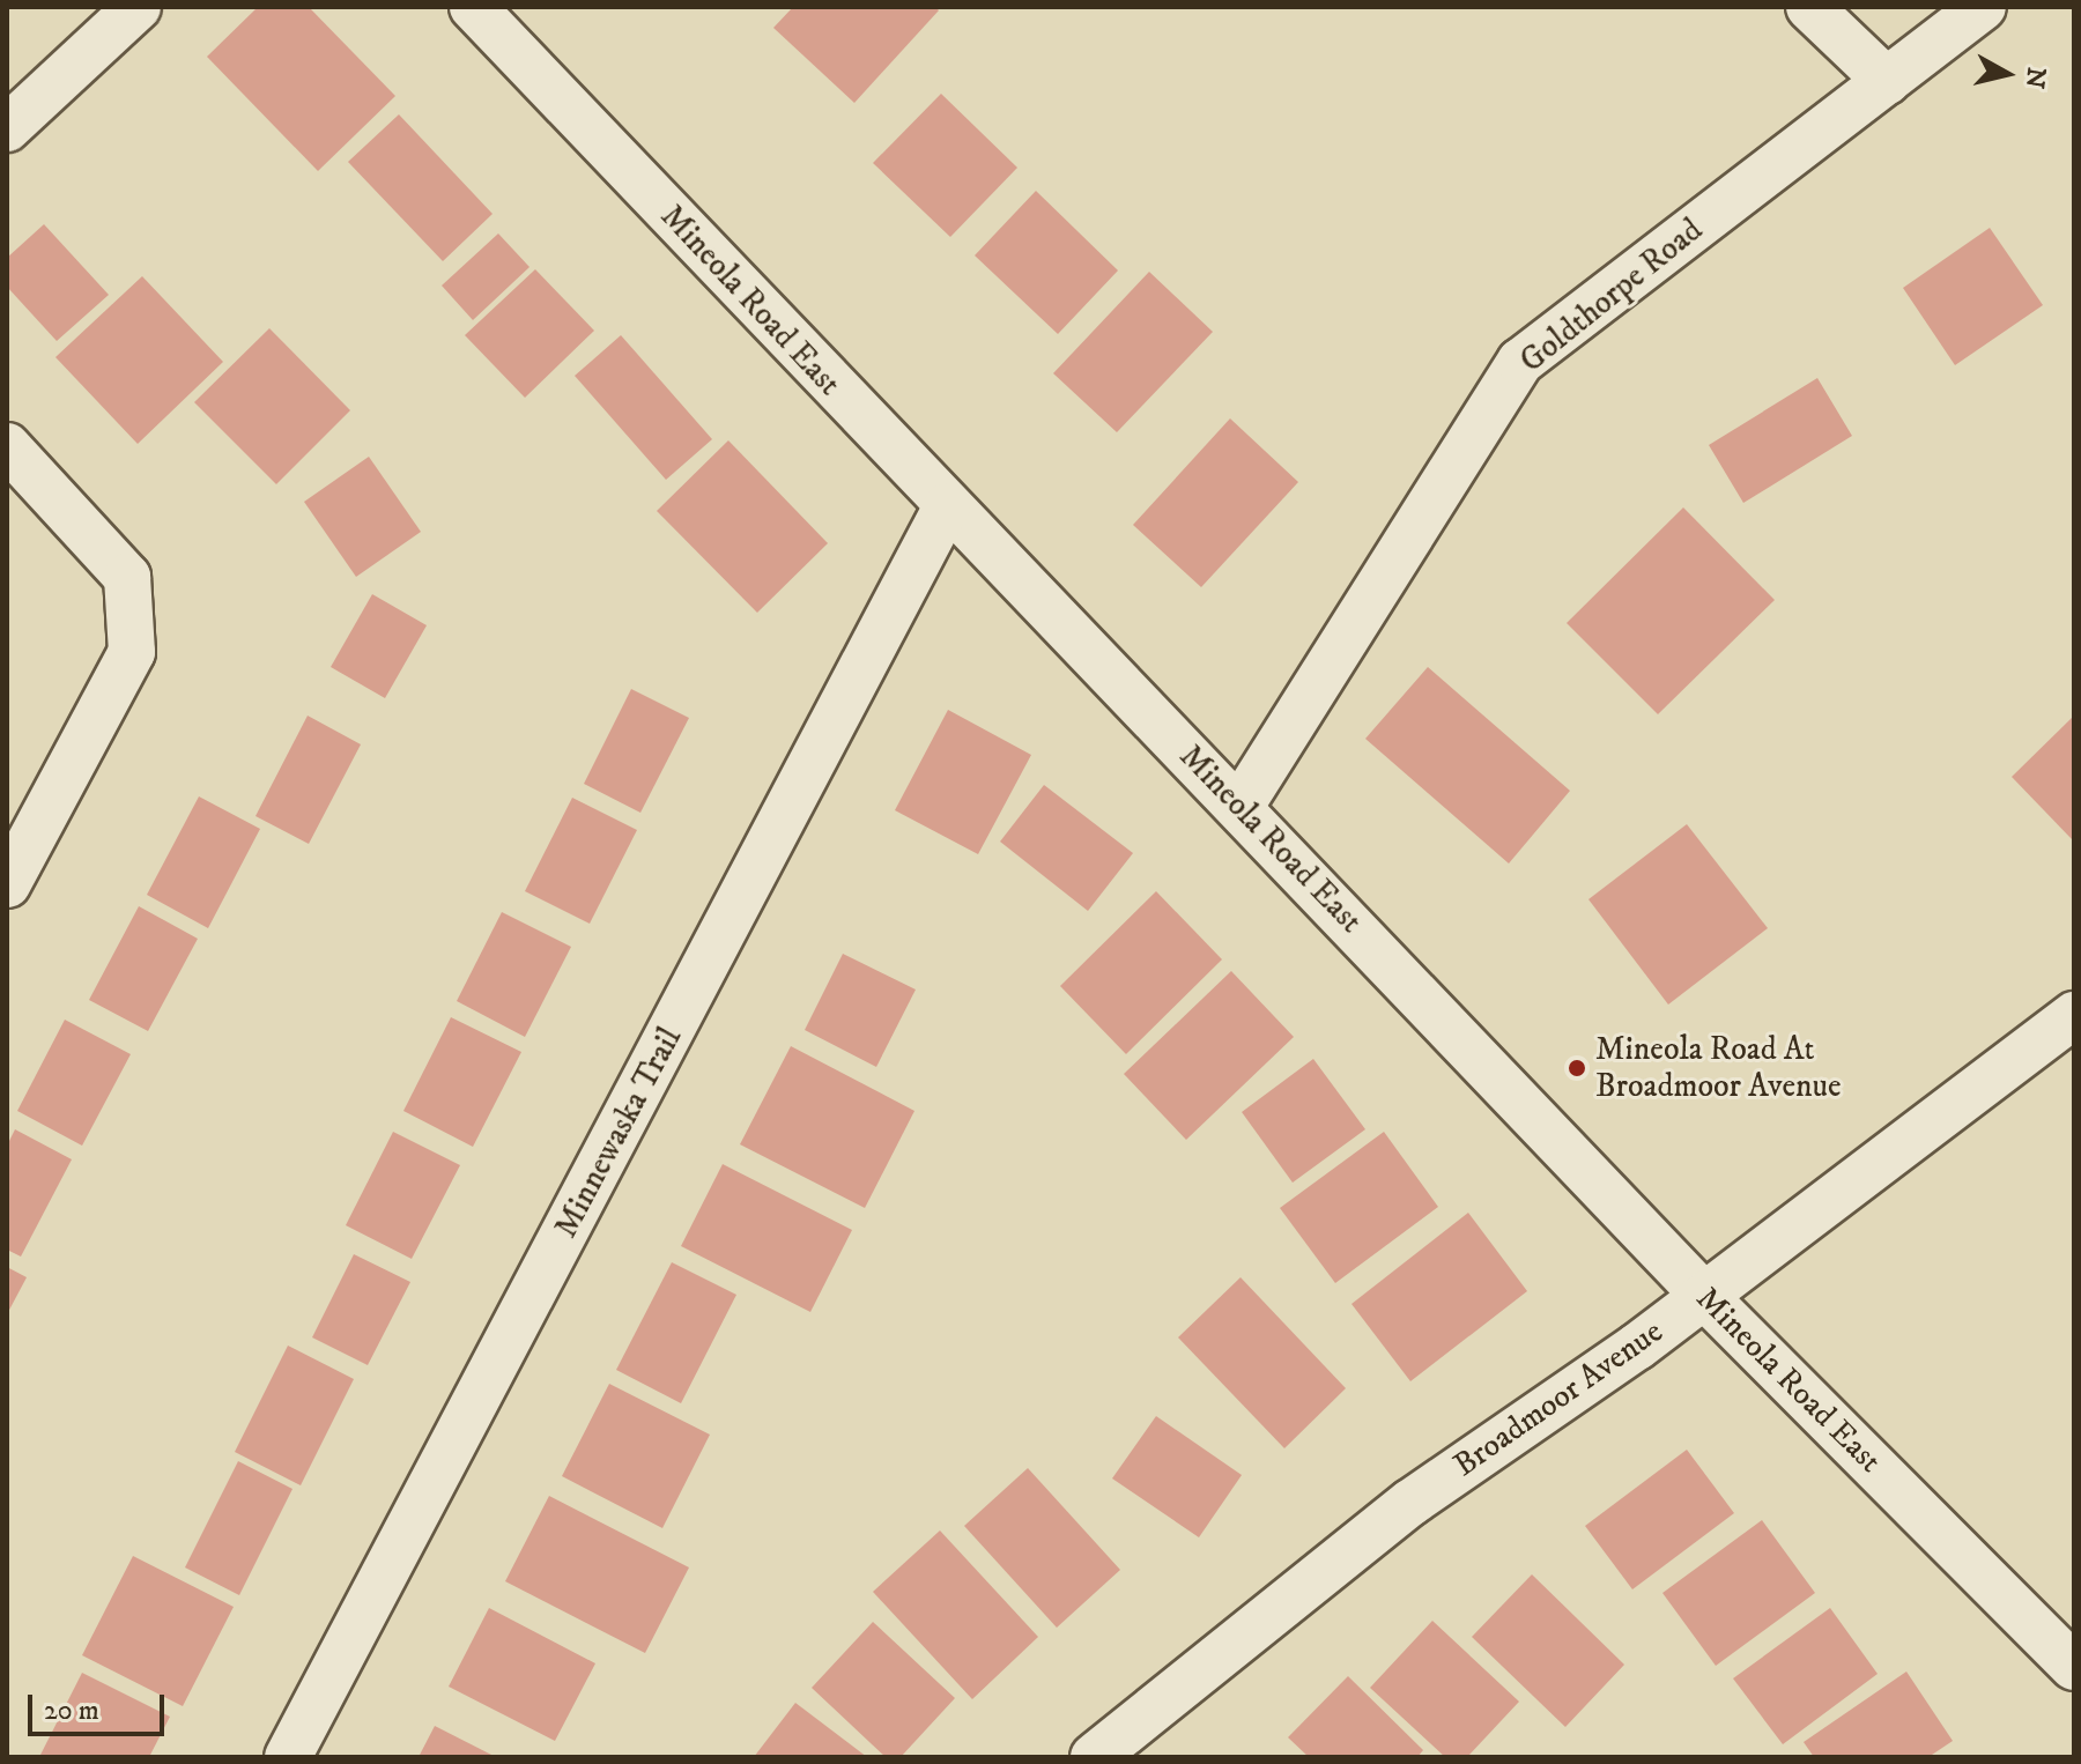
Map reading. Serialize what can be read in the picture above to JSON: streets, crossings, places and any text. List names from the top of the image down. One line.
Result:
{"streets":{"street":["Goldthorpe Road","Mineola Road East","Minnewaska Trail","Broadmoor Avenue"]},"crossings":[["Goldthorpe Road","Mineola Road East"],["Mineola Road East","Minnewaska Trail"],["Mineola Road East","Broadmoor Avenue"]],"places":["Mineola Road At Broadmoor Avenue"],"scale_bar":"20 m","north":"right"}
